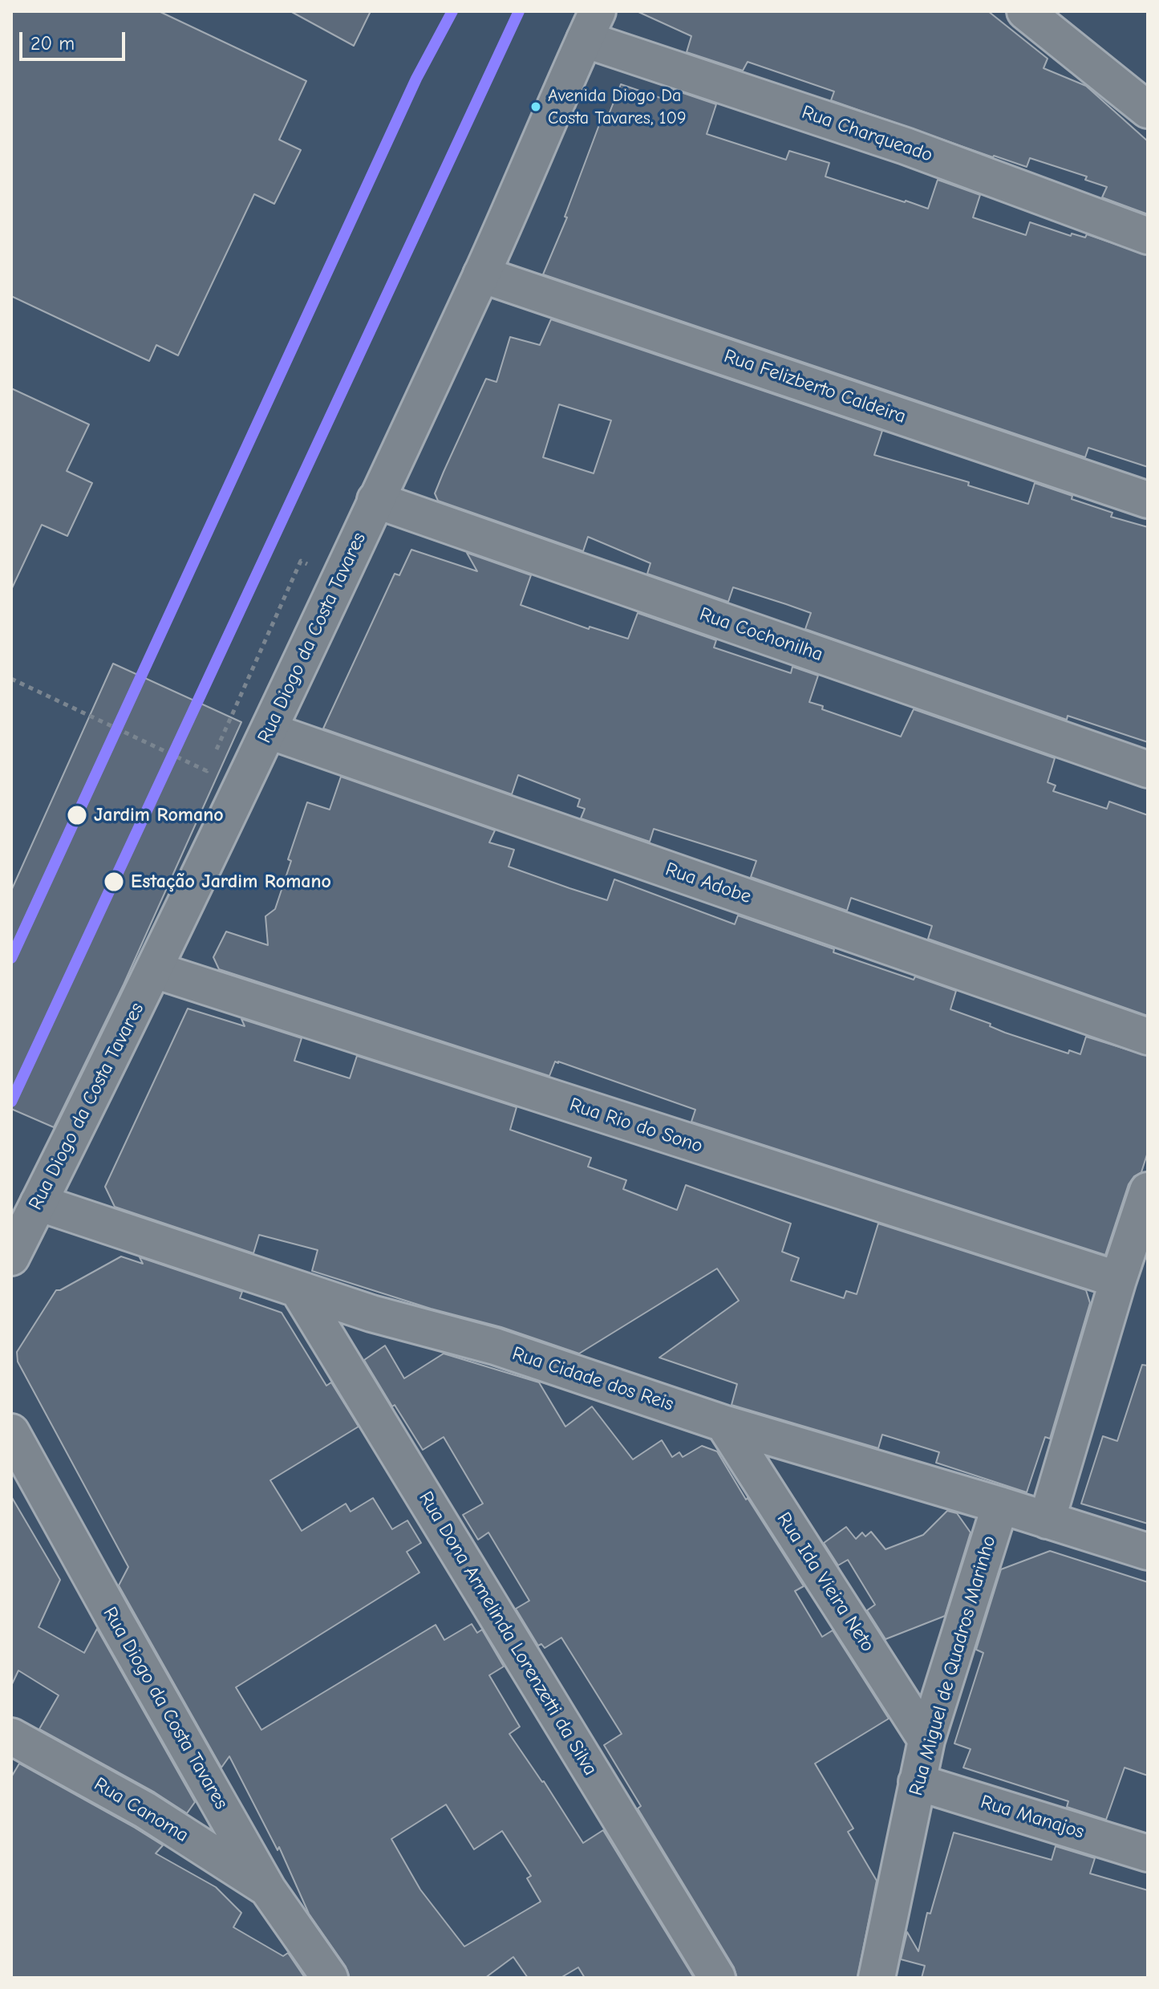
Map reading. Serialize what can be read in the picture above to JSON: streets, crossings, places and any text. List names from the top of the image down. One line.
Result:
{"streets":{"street":["Rua Charqueado","Rua Felizberto Caldeira","Rua Cochonilha","Rua Diogo da Costa Tavares","Rua Adobe","Rua Rio do Sono","Rua Cidade dos Reis","Rua Ida Vieira Neto","Rua Dona Armelinda Lorenzetti da Silva","Rua Miguel de Quadros Marinho","Rua Canoma","Rua Manajos"]},"crossings":[["Rua Charqueado","Rua Diogo da Costa Tavares"],["Rua Felizberto Caldeira","Rua Diogo da Costa Tavares"],["Rua Cochonilha","Rua Diogo da Costa Tavares"],["Rua Diogo da Costa Tavares","Rua Adobe"],["Rua Diogo da Costa Tavares","Rua Rio do Sono"],["Rua Diogo da Costa Tavares","Rua Cidade dos Reis"],["Rua Diogo da Costa Tavares","Rua Canoma"],["Rua Cidade dos Reis","Rua Ida Vieira Neto"],["Rua Cidade dos Reis","Rua Dona Armelinda Lorenzetti da Silva"],["Rua Cidade dos Reis","Rua Miguel de Quadros Marinho"],["Rua Ida Vieira Neto","Rua Miguel de Quadros Marinho"],["Rua Miguel de Quadros Marinho","Rua Manajos"]],"places":["Avenida Diogo Da Costa Tavares, 109","Jardim Romano","Estação Jardim Romano"],"scale_bar":"20 m"}
